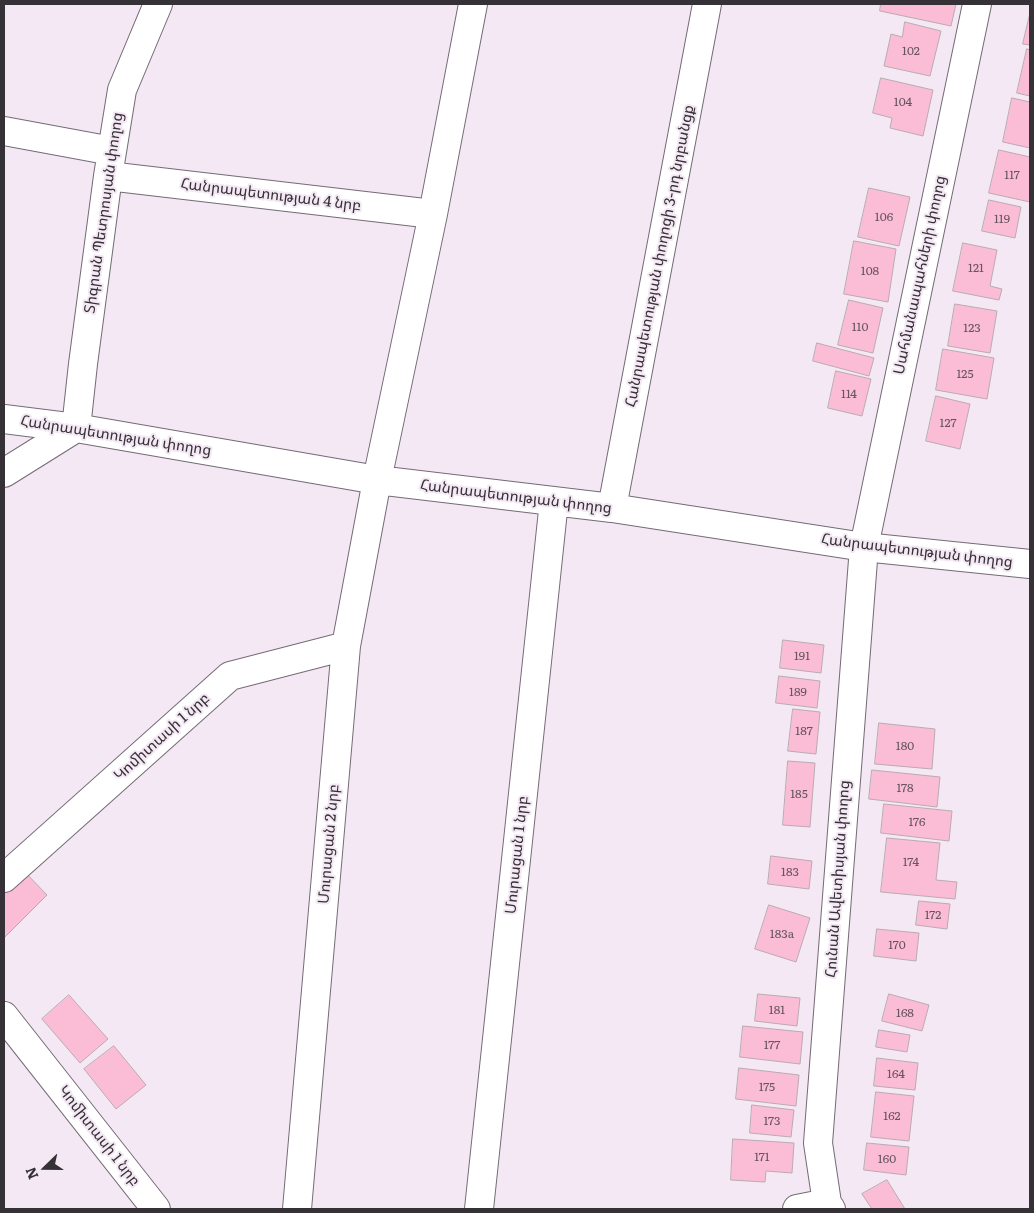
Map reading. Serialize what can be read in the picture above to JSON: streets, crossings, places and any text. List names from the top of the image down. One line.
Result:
{"streets":{"street":["Հանրապետության 4 նրբ","Տիգրան Պետրոսյան փողոց","Հանրապետության փողոցի 3-րդ նրբանցք","Սահմանապահների փողոց","Հանրապետության փողոց","Կոմիտասի 1 նրբ","Մուրացան 2 նրբ","Մուրացան 1 նրբ","Հունան Ավետիսյան փողոց"]},"crossings":[["Հանրապետության 4 նրբ","Տիգրան Պետրոսյան փողոց"],["Տիգրան Պետրոսյան փողոց","Հանրապետության փողոց"],["Հանրապետության փողոցի 3-րդ նրբանցք","Հանրապետության փողոց"],["Սահմանապահների փողոց","Հանրապետության փողոց"],["Սահմանապահների փողոց","Հունան Ավետիսյան փողոց"],["Հանրապետության փողոց","Մուրացան 2 նրբ"],["Հանրապետության փողոց","Մուրացան 1 նրբ"],["Հանրապետության փողոց","Հունան Ավետիսյան փողոց"],["Կոմիտասի 1 նրբ","Մուրացան 2 նրբ"]],"house_numbers":["102","104","117","106","119","121","108","110","123","125","114","127","191","189","187","180","178","185","176","174","183","172","183а","170","181","168","177","164","175","162","173","171","160"],"north":"left"}
